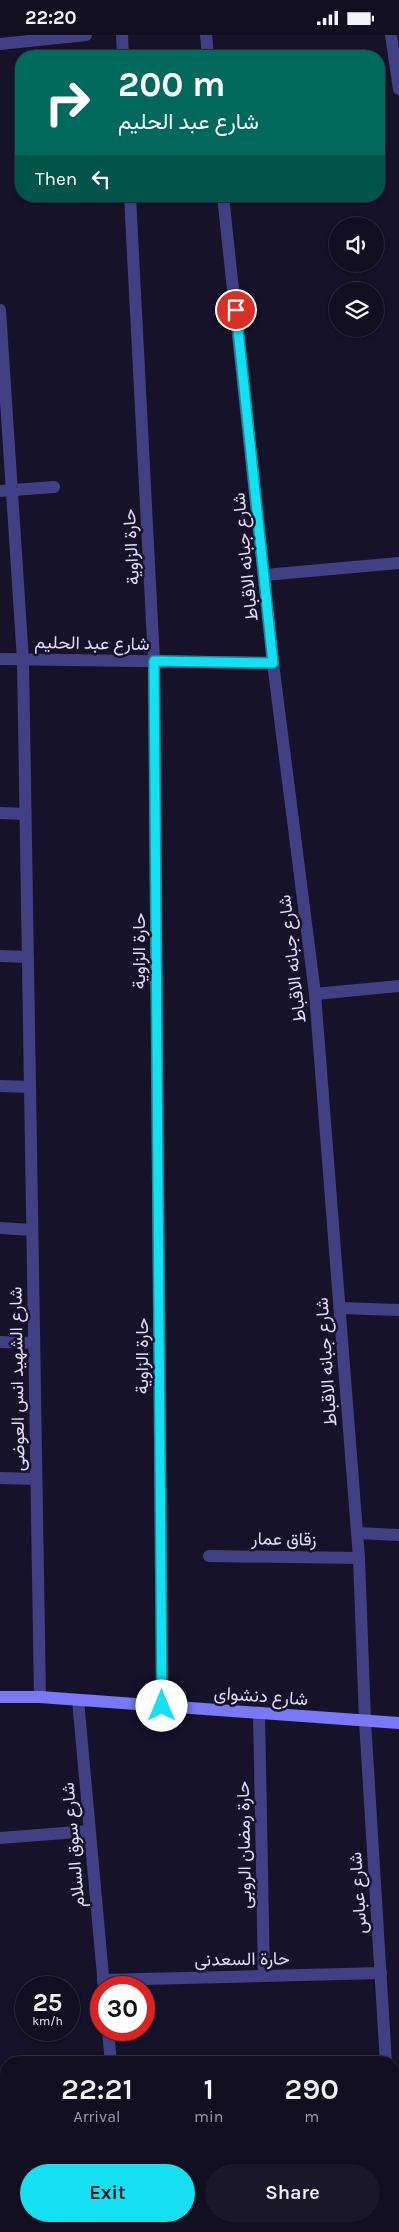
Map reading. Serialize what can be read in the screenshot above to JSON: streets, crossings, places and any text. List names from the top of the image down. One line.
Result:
{"streets":{"street":["حارة الزاوية","شارع جبانه الاقباط","شارع عبد الحليم","شارع الشهيد انس العوضى","زقاق عمار","شارع دنشواى","شارع سوق السلام","حارة رمضان الروبى","شارع عباس","حارة السعدنى"]},"crossings":[["حارة الزاوية","شارع عبد الحليم"],["حارة الزاوية","شارع دنشواى"],["شارع جبانه الاقباط","شارع عبد الحليم"],["شارع جبانه الاقباط","زقاق عمار"],["شارع جبانه الاقباط","شارع دنشواى"],["شارع جبانه الاقباط","شارع عباس"],["شارع عبد الحليم","شارع الشهيد انس العوضى"],["شارع الشهيد انس العوضى","شارع دنشواى"],["شارع دنشواى","شارع سوق السلام"],["شارع دنشواى","حارة رمضان الروبى"],["شارع دنشواى","شارع عباس"],["حارة رمضان الروبى","حارة السعدنى"],["شارع عباس","حارة السعدنى"]],"page":{"status":"22:20","turn":["200 m","شارع عبد الحليم"],"then":"Then","speed":"25 km/h","limit":"30","eta":["22:21","Arrival","1","min","290","m"],"buttons":["Exit","Share"]}}
